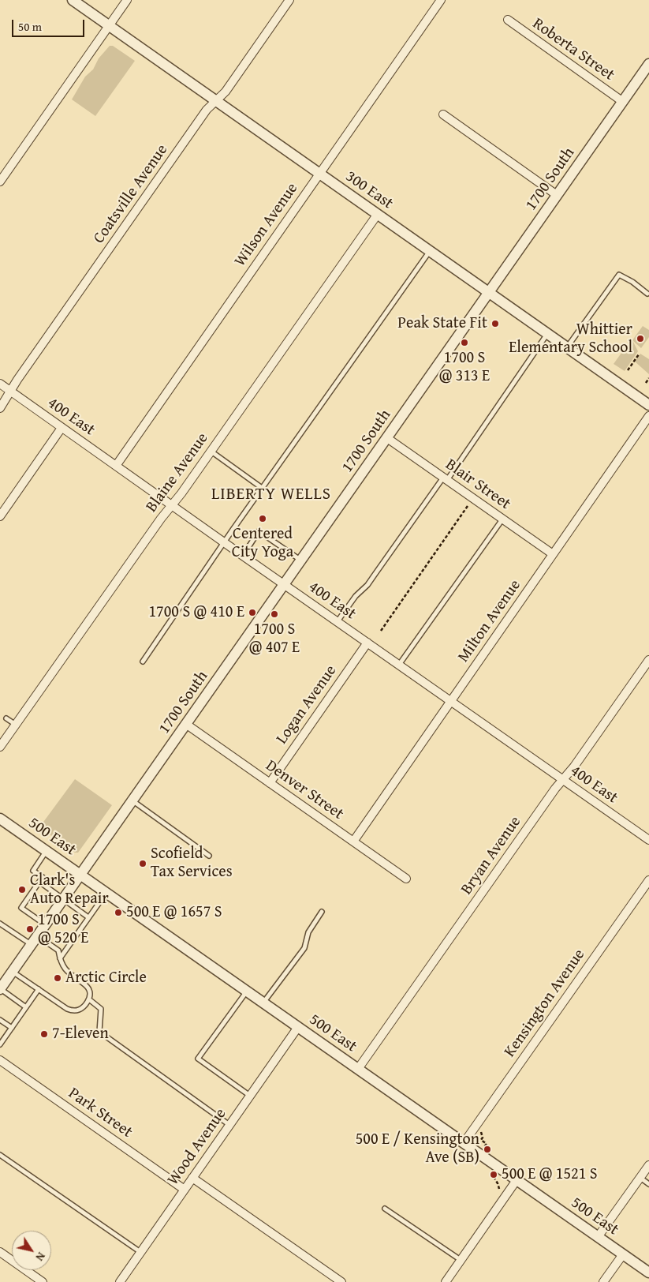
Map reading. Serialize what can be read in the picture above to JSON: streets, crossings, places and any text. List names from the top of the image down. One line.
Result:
{"streets":{"street":["Roberta Street","1700 South","300 East","Coatsville Avenue","Wilson Avenue","400 East","Blaine Avenue","Blair Street","Milton Avenue","Logan Avenue","Denver Street","500 East","Bryan Avenue","Kensington Avenue","Park Street","Wood Avenue"]},"crossings":[["Roberta Street","1700 South"],["1700 South","300 East"],["1700 South","400 East"],["1700 South","Blair Street"],["1700 South","Denver Street"],["1700 South","500 East"],["300 East","Coatsville Avenue"],["300 East","Wilson Avenue"],["300 East","Blaine Avenue"],["Coatsville Avenue","400 East"],["Wilson Avenue","400 East"],["400 East","Blaine Avenue"],["400 East","Milton Avenue"],["400 East","Logan Avenue"],["400 East","Bryan Avenue"],["Blair Street","Milton Avenue"],["Milton Avenue","Denver Street"],["Logan Avenue","Denver Street"],["500 East","Bryan Avenue"],["500 East","Kensington Avenue"],["500 East","Wood Avenue"],["Park Street","Wood Avenue"]],"districts":["LIBERTY WELLS"],"places":["Peak State Fit","Whittier Elementary School","1700 S @ 313 E","Centered City Yoga","1700 S @ 410 E","1700 S @ 407 E","Scofield Tax Services","Clark's Auto Repair","500 E @ 1657 S","1700 S @ 520 E","Arctic Circle","7-Eleven","500 E / Kensington Ave (SB)","500 E @ 1521 S"],"scale_bar":"50 m","north":"bottom right"}
